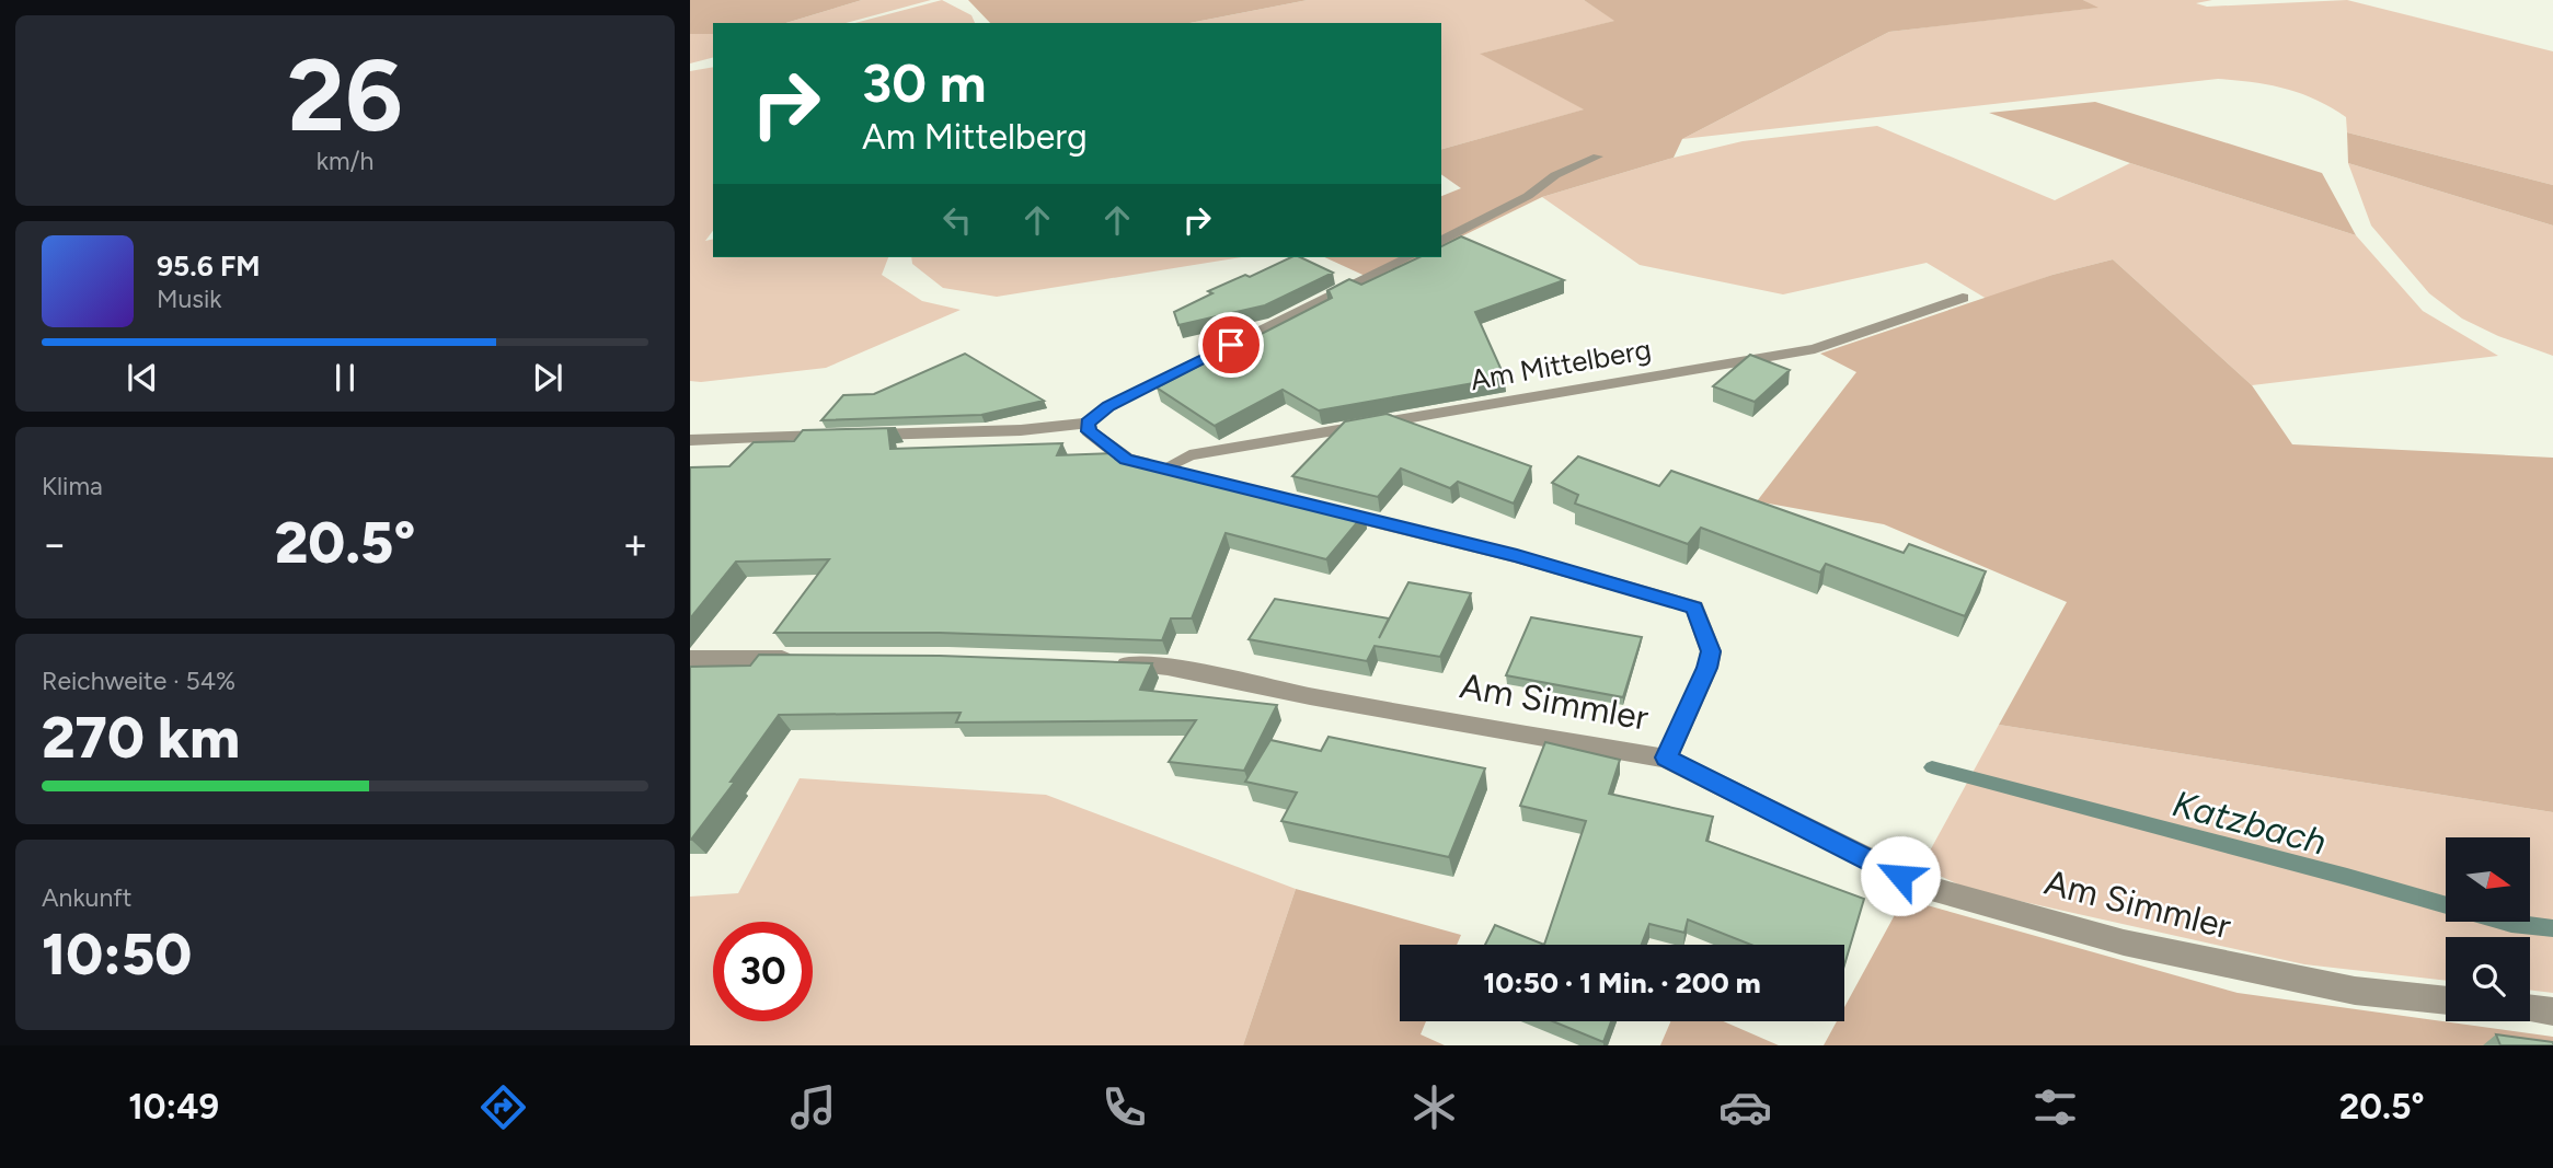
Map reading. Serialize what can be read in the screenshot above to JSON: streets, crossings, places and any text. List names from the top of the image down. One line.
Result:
{"streets":{"street":["Am Mittelberg","Am Simmler"]},"water":["Katzbach"],"north":"right","page":{"tile":[["26","km/h"],"Klima",["Reichweite · 54%","270 km"],["Ankunft","10:50"]],"turn":["30 m","Am Mittelberg"],"song":["95.6 FM","Musik"],"heat":["−","20.5°","+"],"limit":"30","trip":"10:50 · 1 Min. · 200 m","tabs":["10:49","20.5°"]}}
